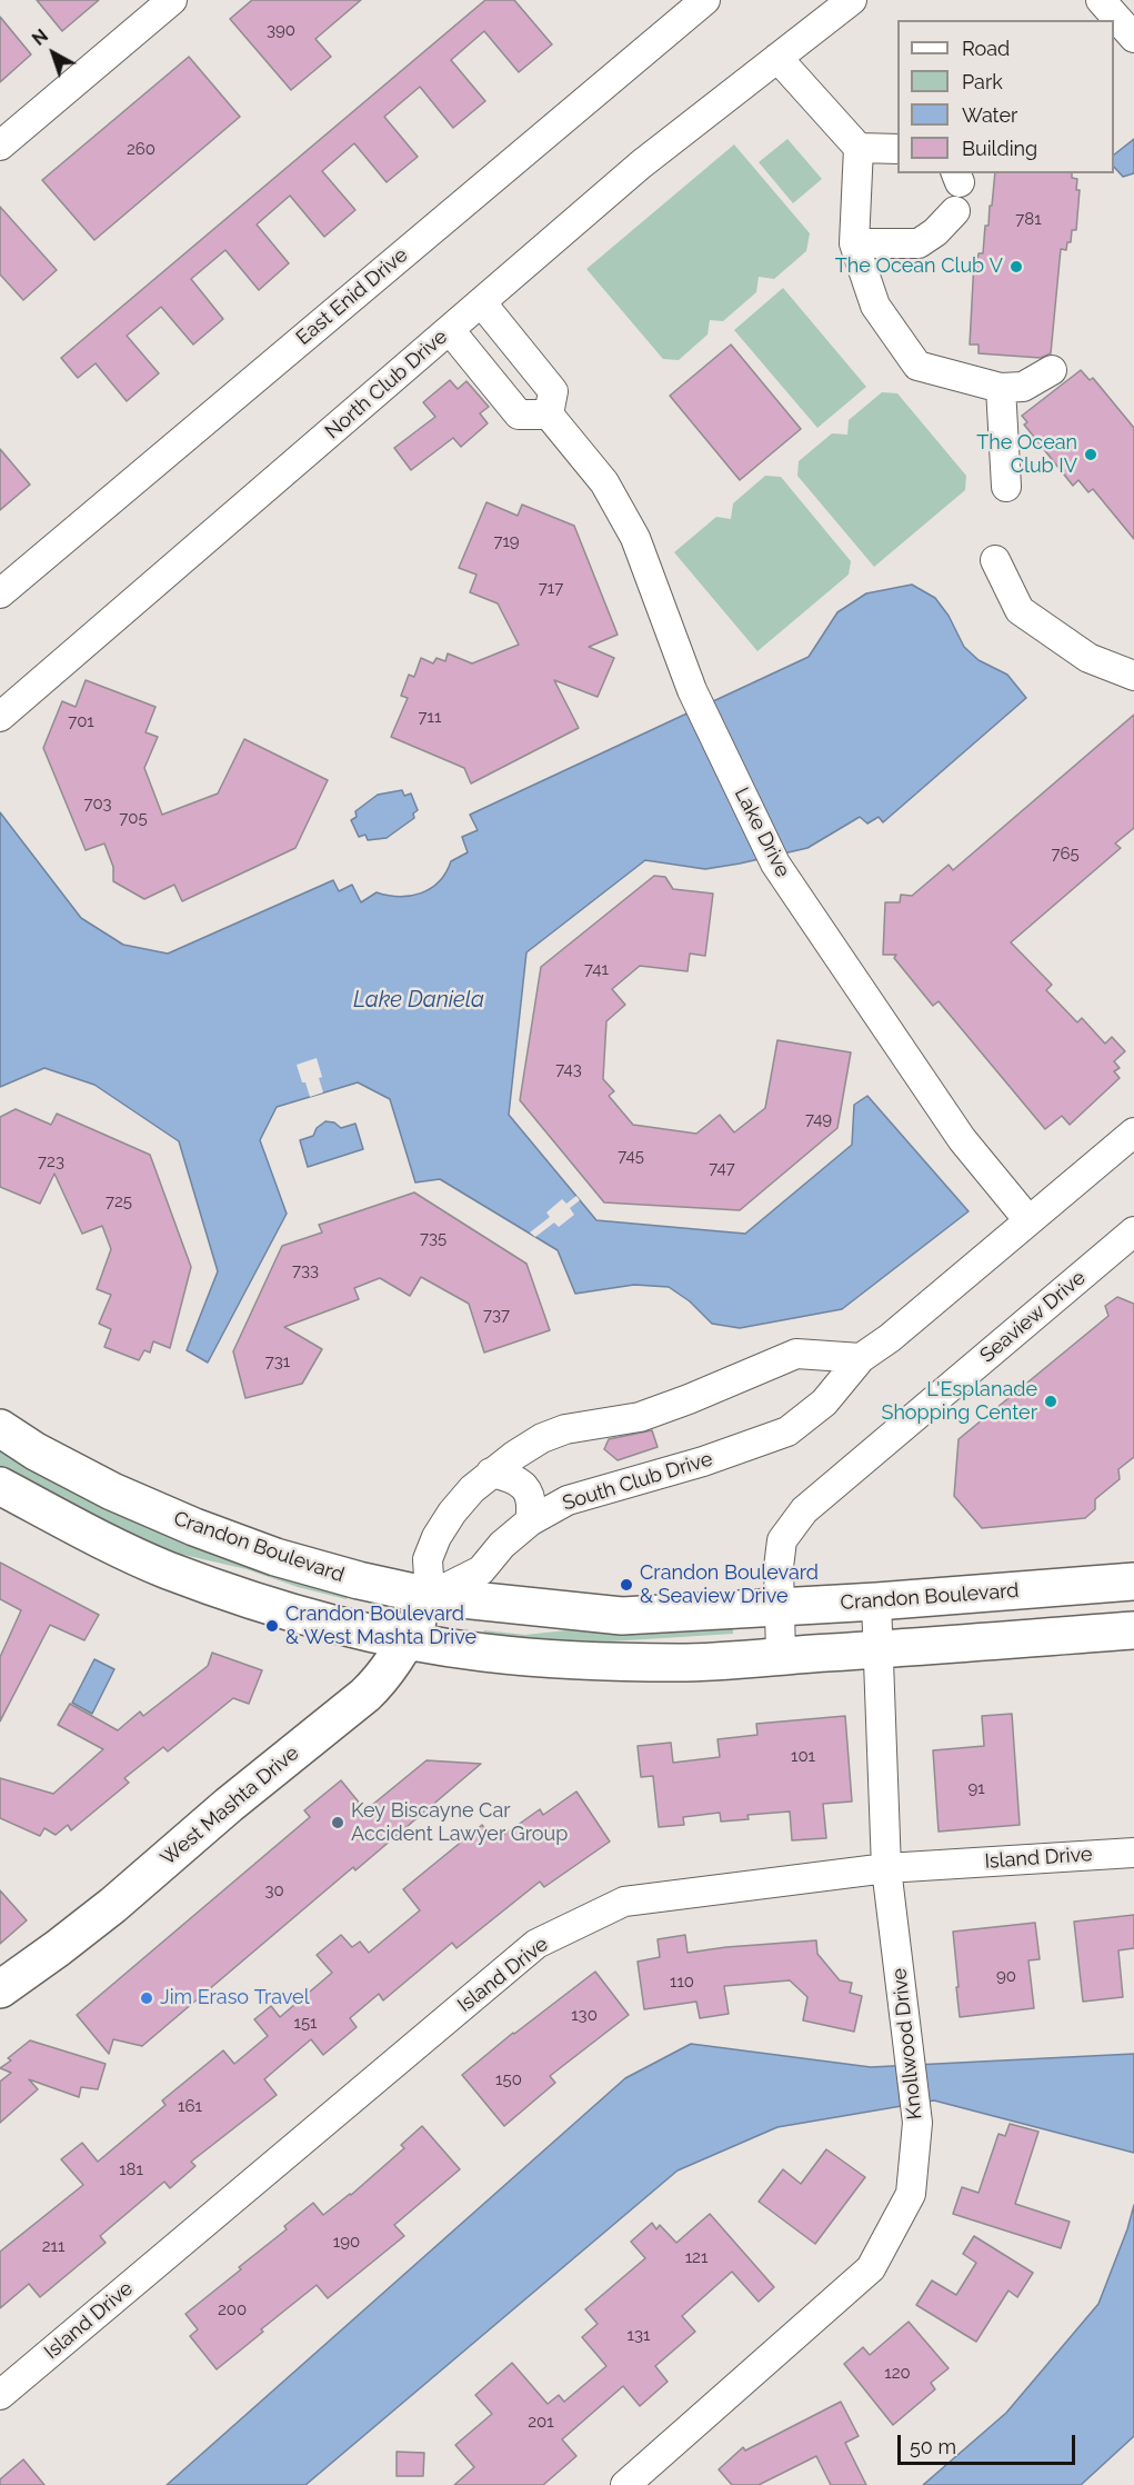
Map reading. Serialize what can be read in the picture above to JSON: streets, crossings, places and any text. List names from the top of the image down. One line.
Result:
{"streets":{"main road":["Crandon Boulevard","West Mashta Drive"],"street":["East Enid Drive","North Club Drive","Lake Drive","Seaview Drive","South Club Drive","Island Drive","Knollwood Drive"]},"crossings":[["Lake Drive","South Club Drive"],["Seaview Drive","Crandon Boulevard"],["South Club Drive","Crandon Boulevard"],["South Club Drive","West Mashta Drive"],["Crandon Boulevard","West Mashta Drive"],["Crandon Boulevard","Knollwood Drive"],["Island Drive","Knollwood Drive"]],"water":["Lake Daniela"],"places":["The Ocean Club V","The Ocean Club IV","L'Esplanade Shopping Center","Crandon Boulevard & Seaview Drive","Crandon Boulevard & West Mashta Drive","Key Biscayne Car Accident Lawyer Group","Jim Eraso Travel"],"house_numbers":["390","260","781","719","717","711","701","703","705","765","741","743","749","745","723","747","725","735","733","737","731","101","91","30","90","110","130","151","150","161","181","190","211","121","200","131","120","201"],"legend":["Road","Park","Water","Building"],"scale_bar":"50 m","north":"top left"}
